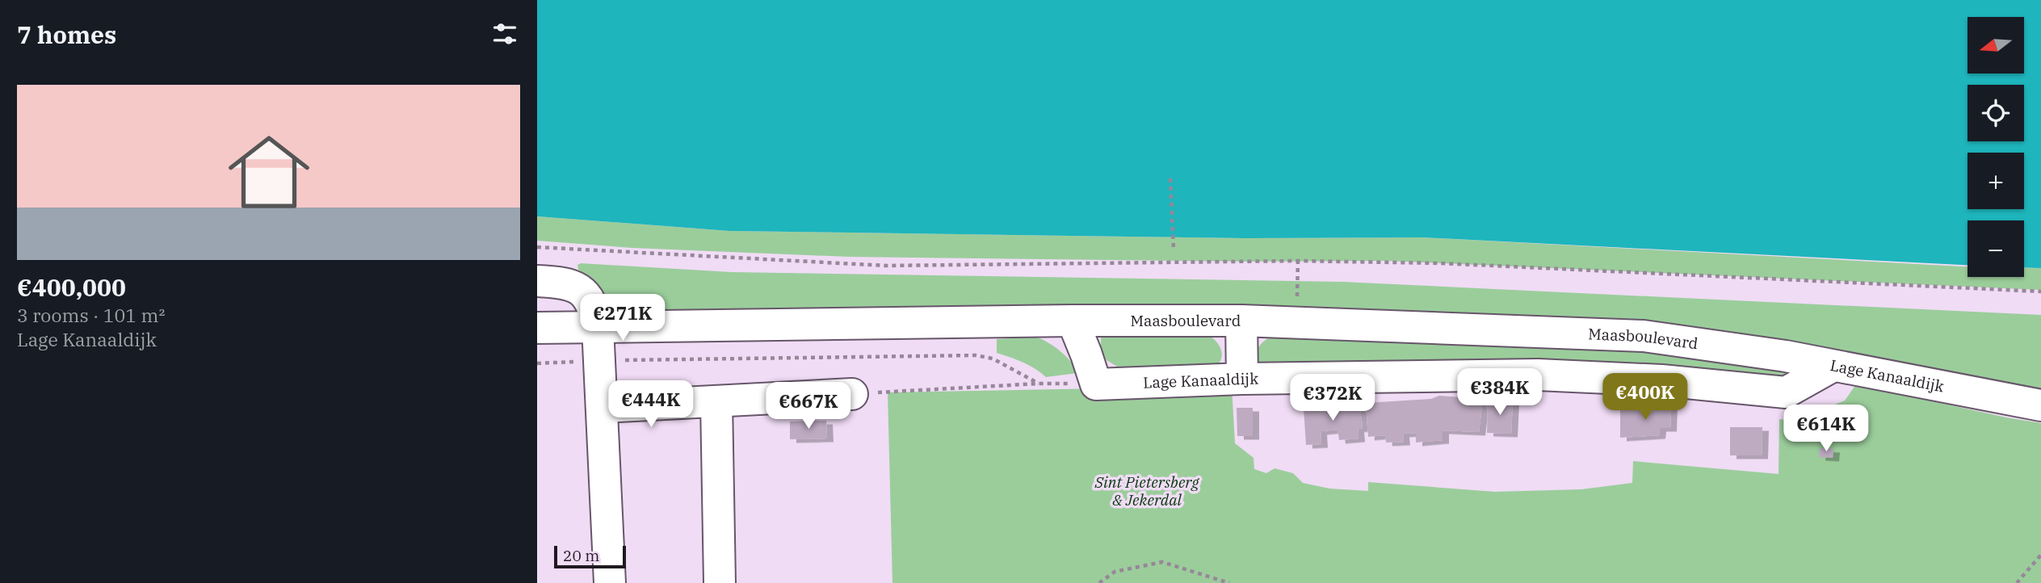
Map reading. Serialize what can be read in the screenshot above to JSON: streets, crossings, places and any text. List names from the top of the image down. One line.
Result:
{"streets":{"street":["Maasboulevard","Lage Kanaaldijk"]},"crossings":[["Maasboulevard","Lage Kanaaldijk"]],"parks":["Sint Pietersberg & Jekerdal"],"scale_bar":"20 m","north":"left","page":{"heading":"7 homes","map_buttons":["+","−"],"list":[{"name":"€400,000","note":"3 rooms · 101 m² · Lage Kanaaldijk"}],"price":["€271K","€384K","€400K","€372K","€444K","€667K","€614K"],"scale":"20 m"}}
